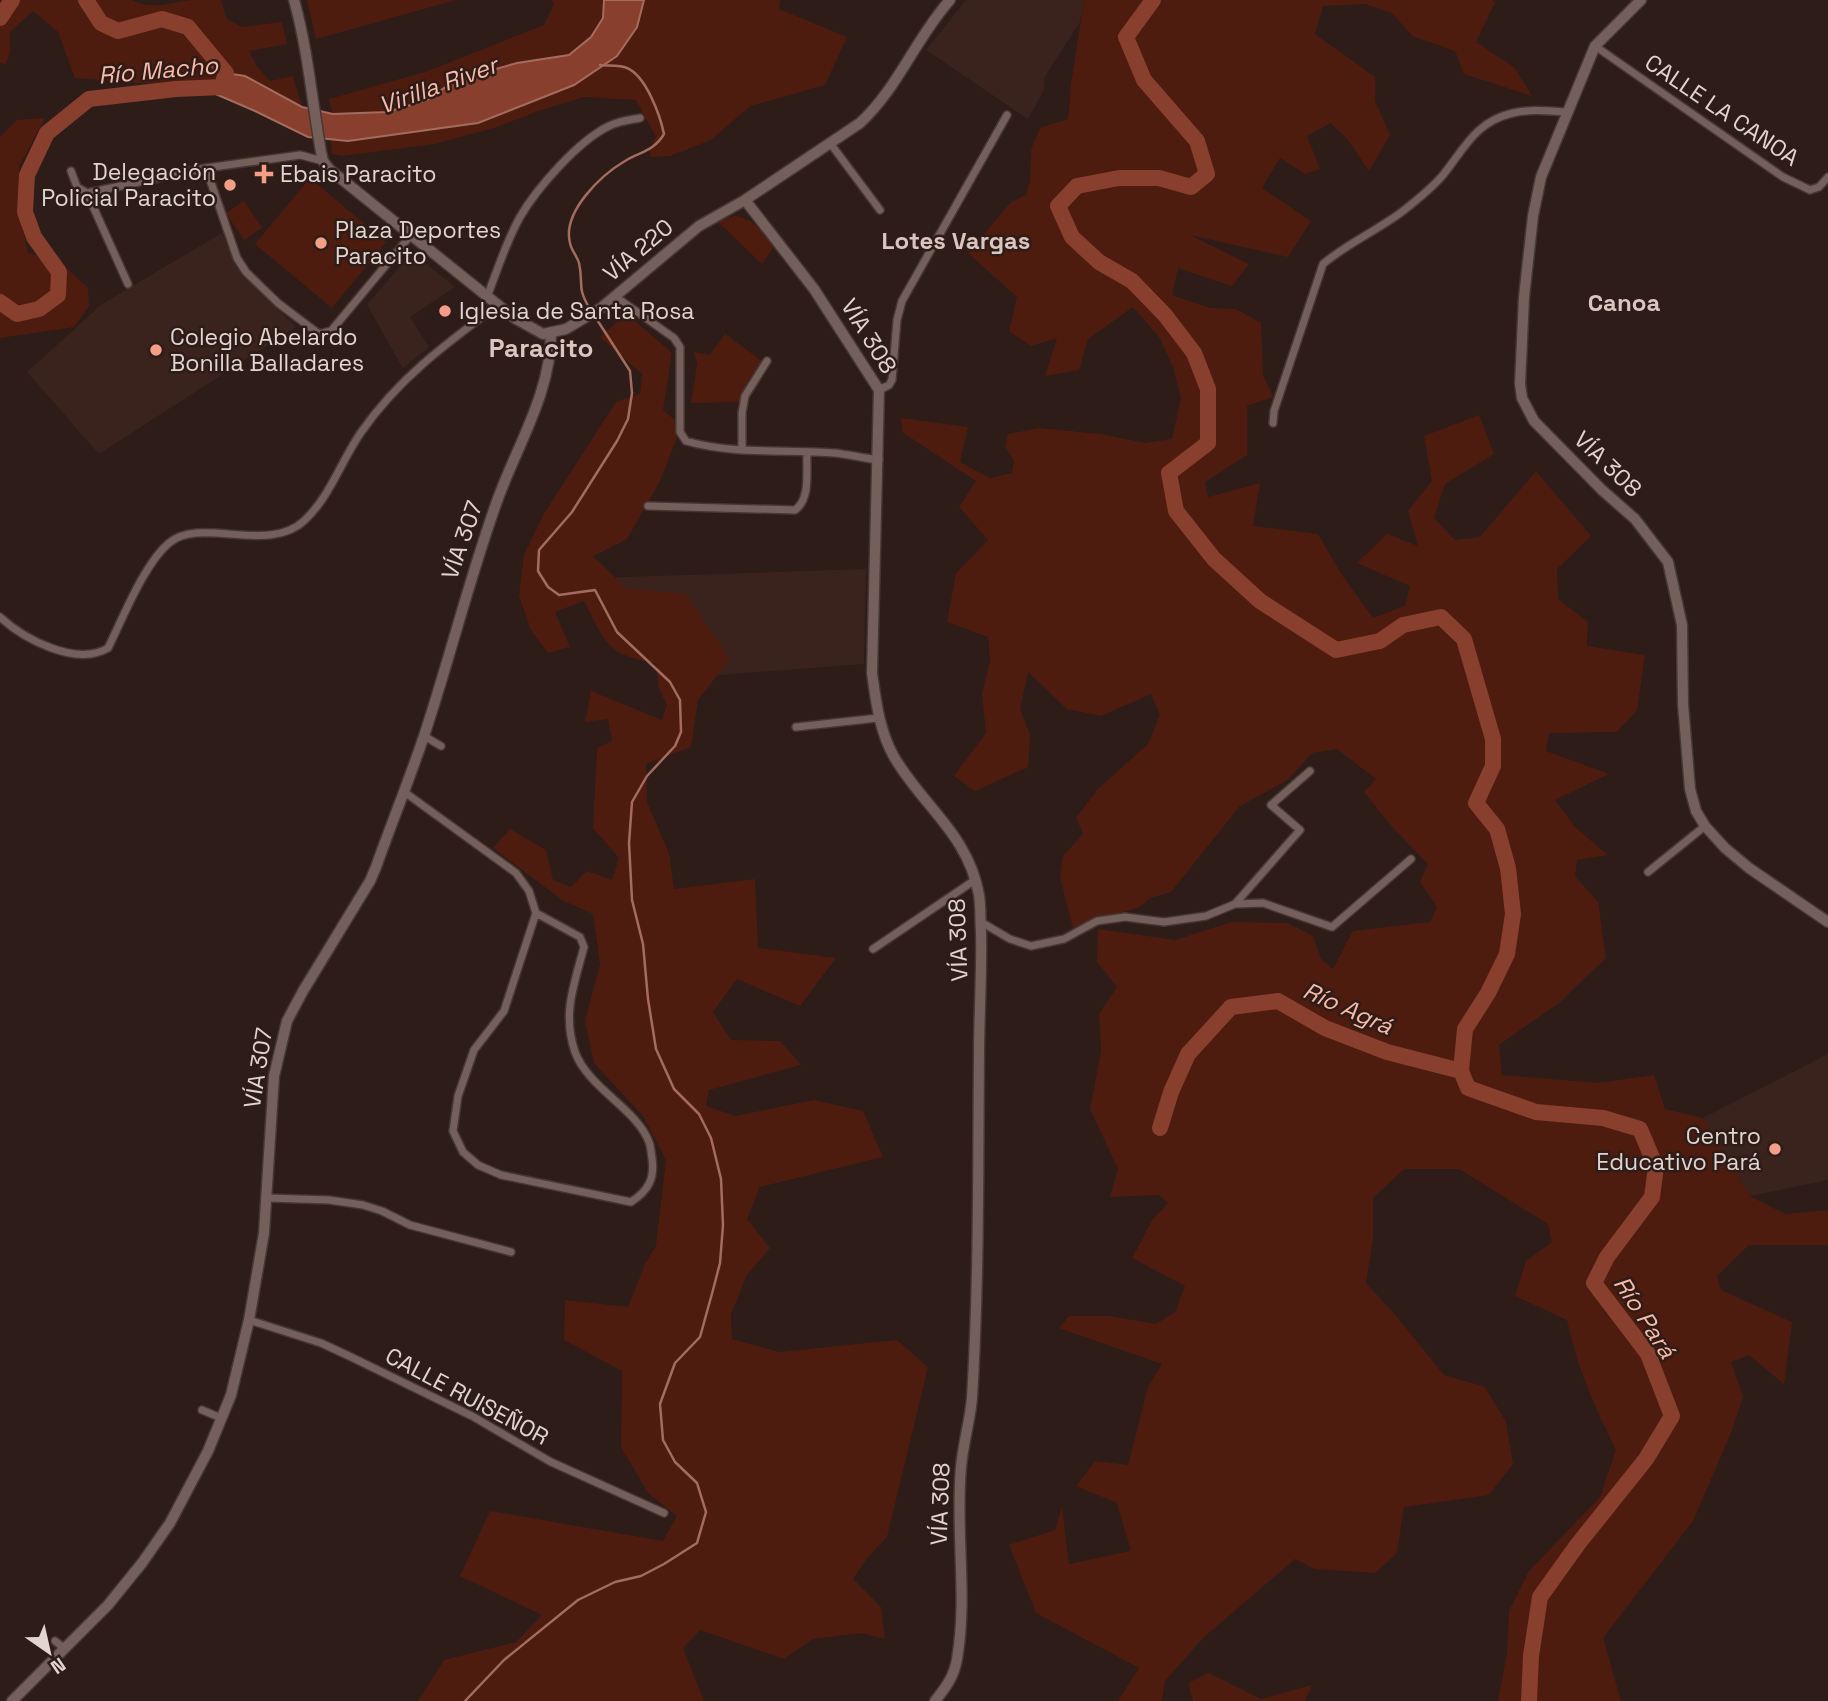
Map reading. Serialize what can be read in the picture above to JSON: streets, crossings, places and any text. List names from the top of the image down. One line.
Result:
{"streets":{"street":["CALLE LA CANOA","VÍA 220","VÍA 308","VÍA 307","CALLE RUISEÑOR"]},"crossings":[["CALLE LA CANOA","VÍA 308"],["VÍA 220","VÍA 308"],["VÍA 220","VÍA 307"],["VÍA 307","CALLE RUISEÑOR"]],"districts":["Lotes Vargas","Canoa","Paracito"],"water":["Río Macho","Virilla River","Río Agrá","Río Pará"],"places":{"health":["Ebais Paracito"],"other":["Delegación Policial Paracito","Plaza Deportes Paracito","Iglesia de Santa Rosa","Colegio Abelardo Bonilla Balladares","Centro Educativo Pará"]},"north":"bottom right"}
